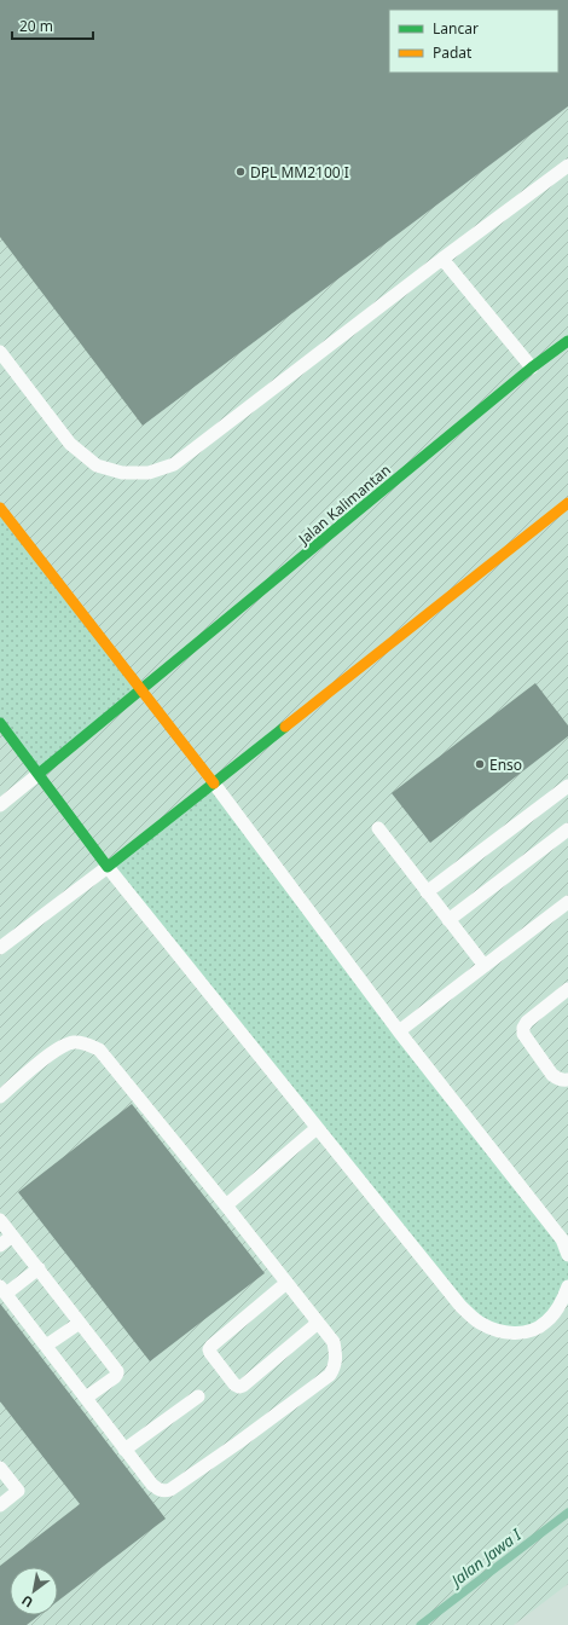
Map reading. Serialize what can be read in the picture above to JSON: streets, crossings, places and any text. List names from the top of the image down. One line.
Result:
{"streets":{"street":["Jalan Kalimantan"]},"water":["Jalan Jawa I"],"places":["DPL MM2100 I","Enso"],"legend":["Lancar","Padat"],"scale_bar":"20 m","north":"bottom left"}
